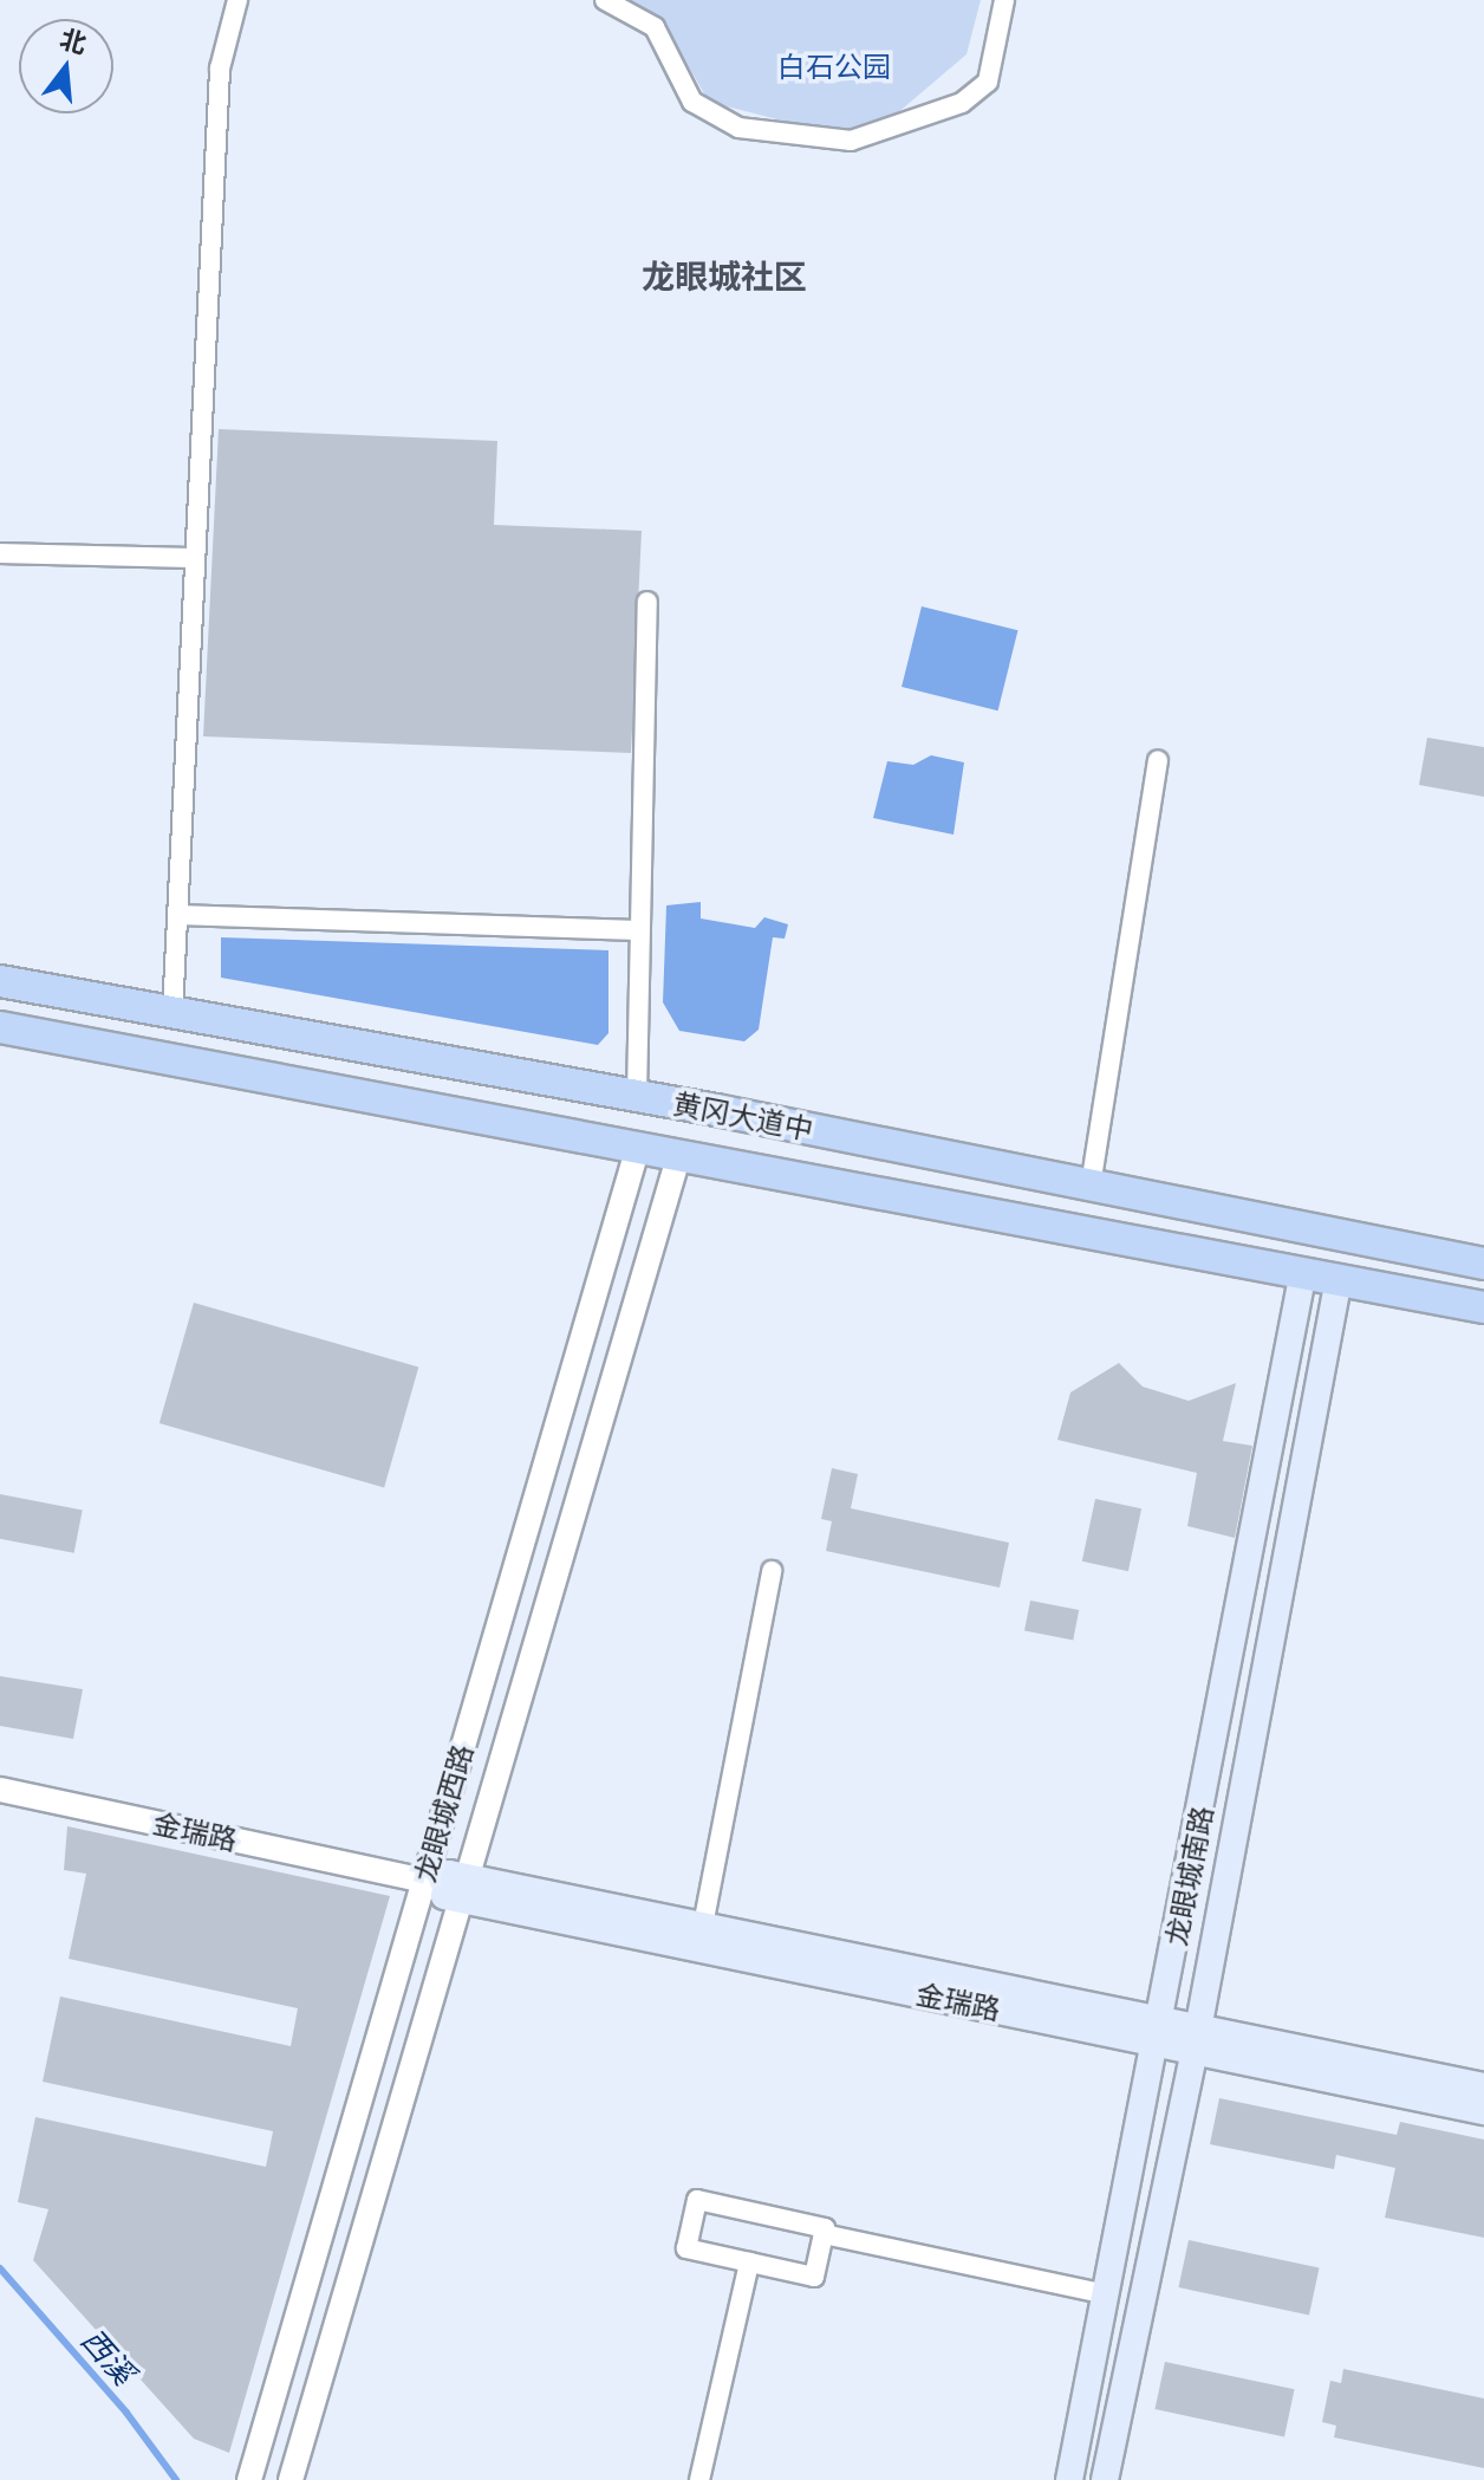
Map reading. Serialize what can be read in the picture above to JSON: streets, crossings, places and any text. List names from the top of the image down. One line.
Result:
{"streets":{"main road":["黄冈大道中","金瑞路","龙眼城南路"],"street":["龙眼城西路"]},"crossings":[["黄冈大道中","龙眼城西路"],["黄冈大道中","龙眼城南路"],["金瑞路","龙眼城南路"]],"districts":["龙眼城社区"],"water":["西溪"],"parks":["白石公园"],"north":"top"}
